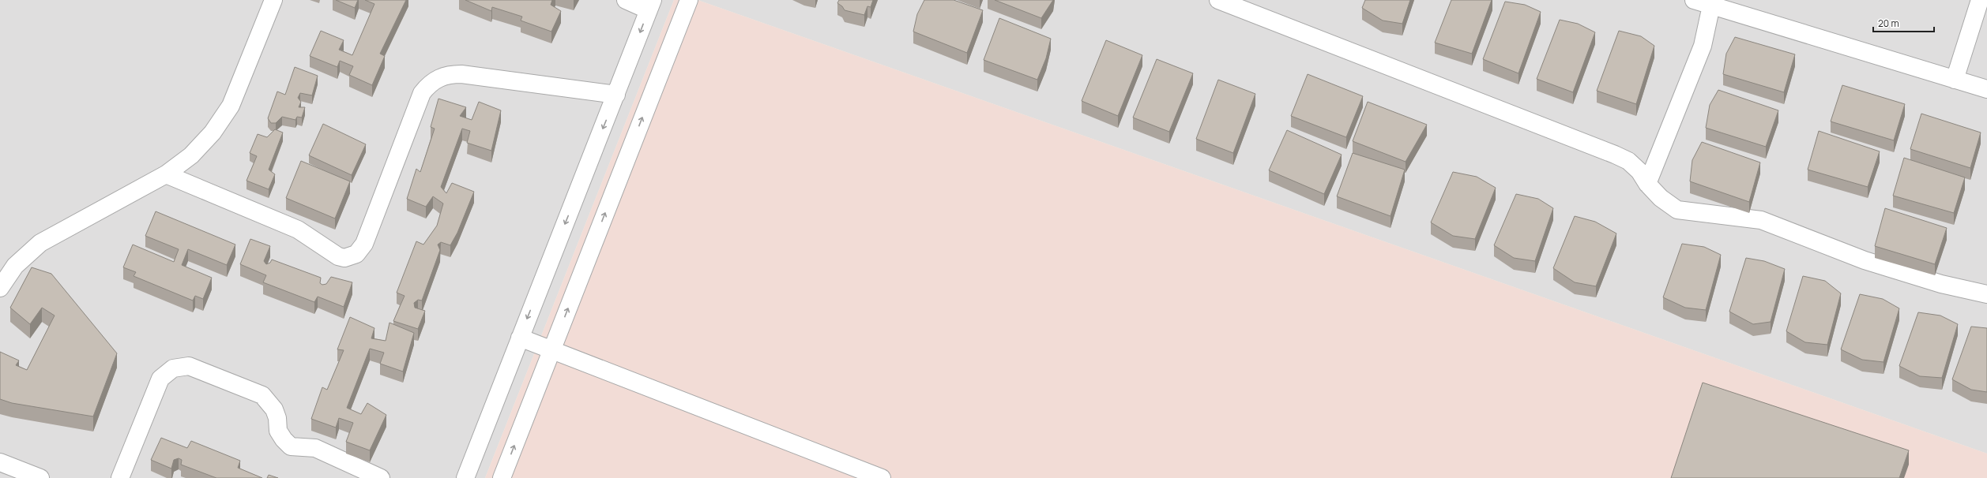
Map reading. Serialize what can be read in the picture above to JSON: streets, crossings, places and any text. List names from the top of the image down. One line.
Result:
{"scale_bar":"20 m"}
